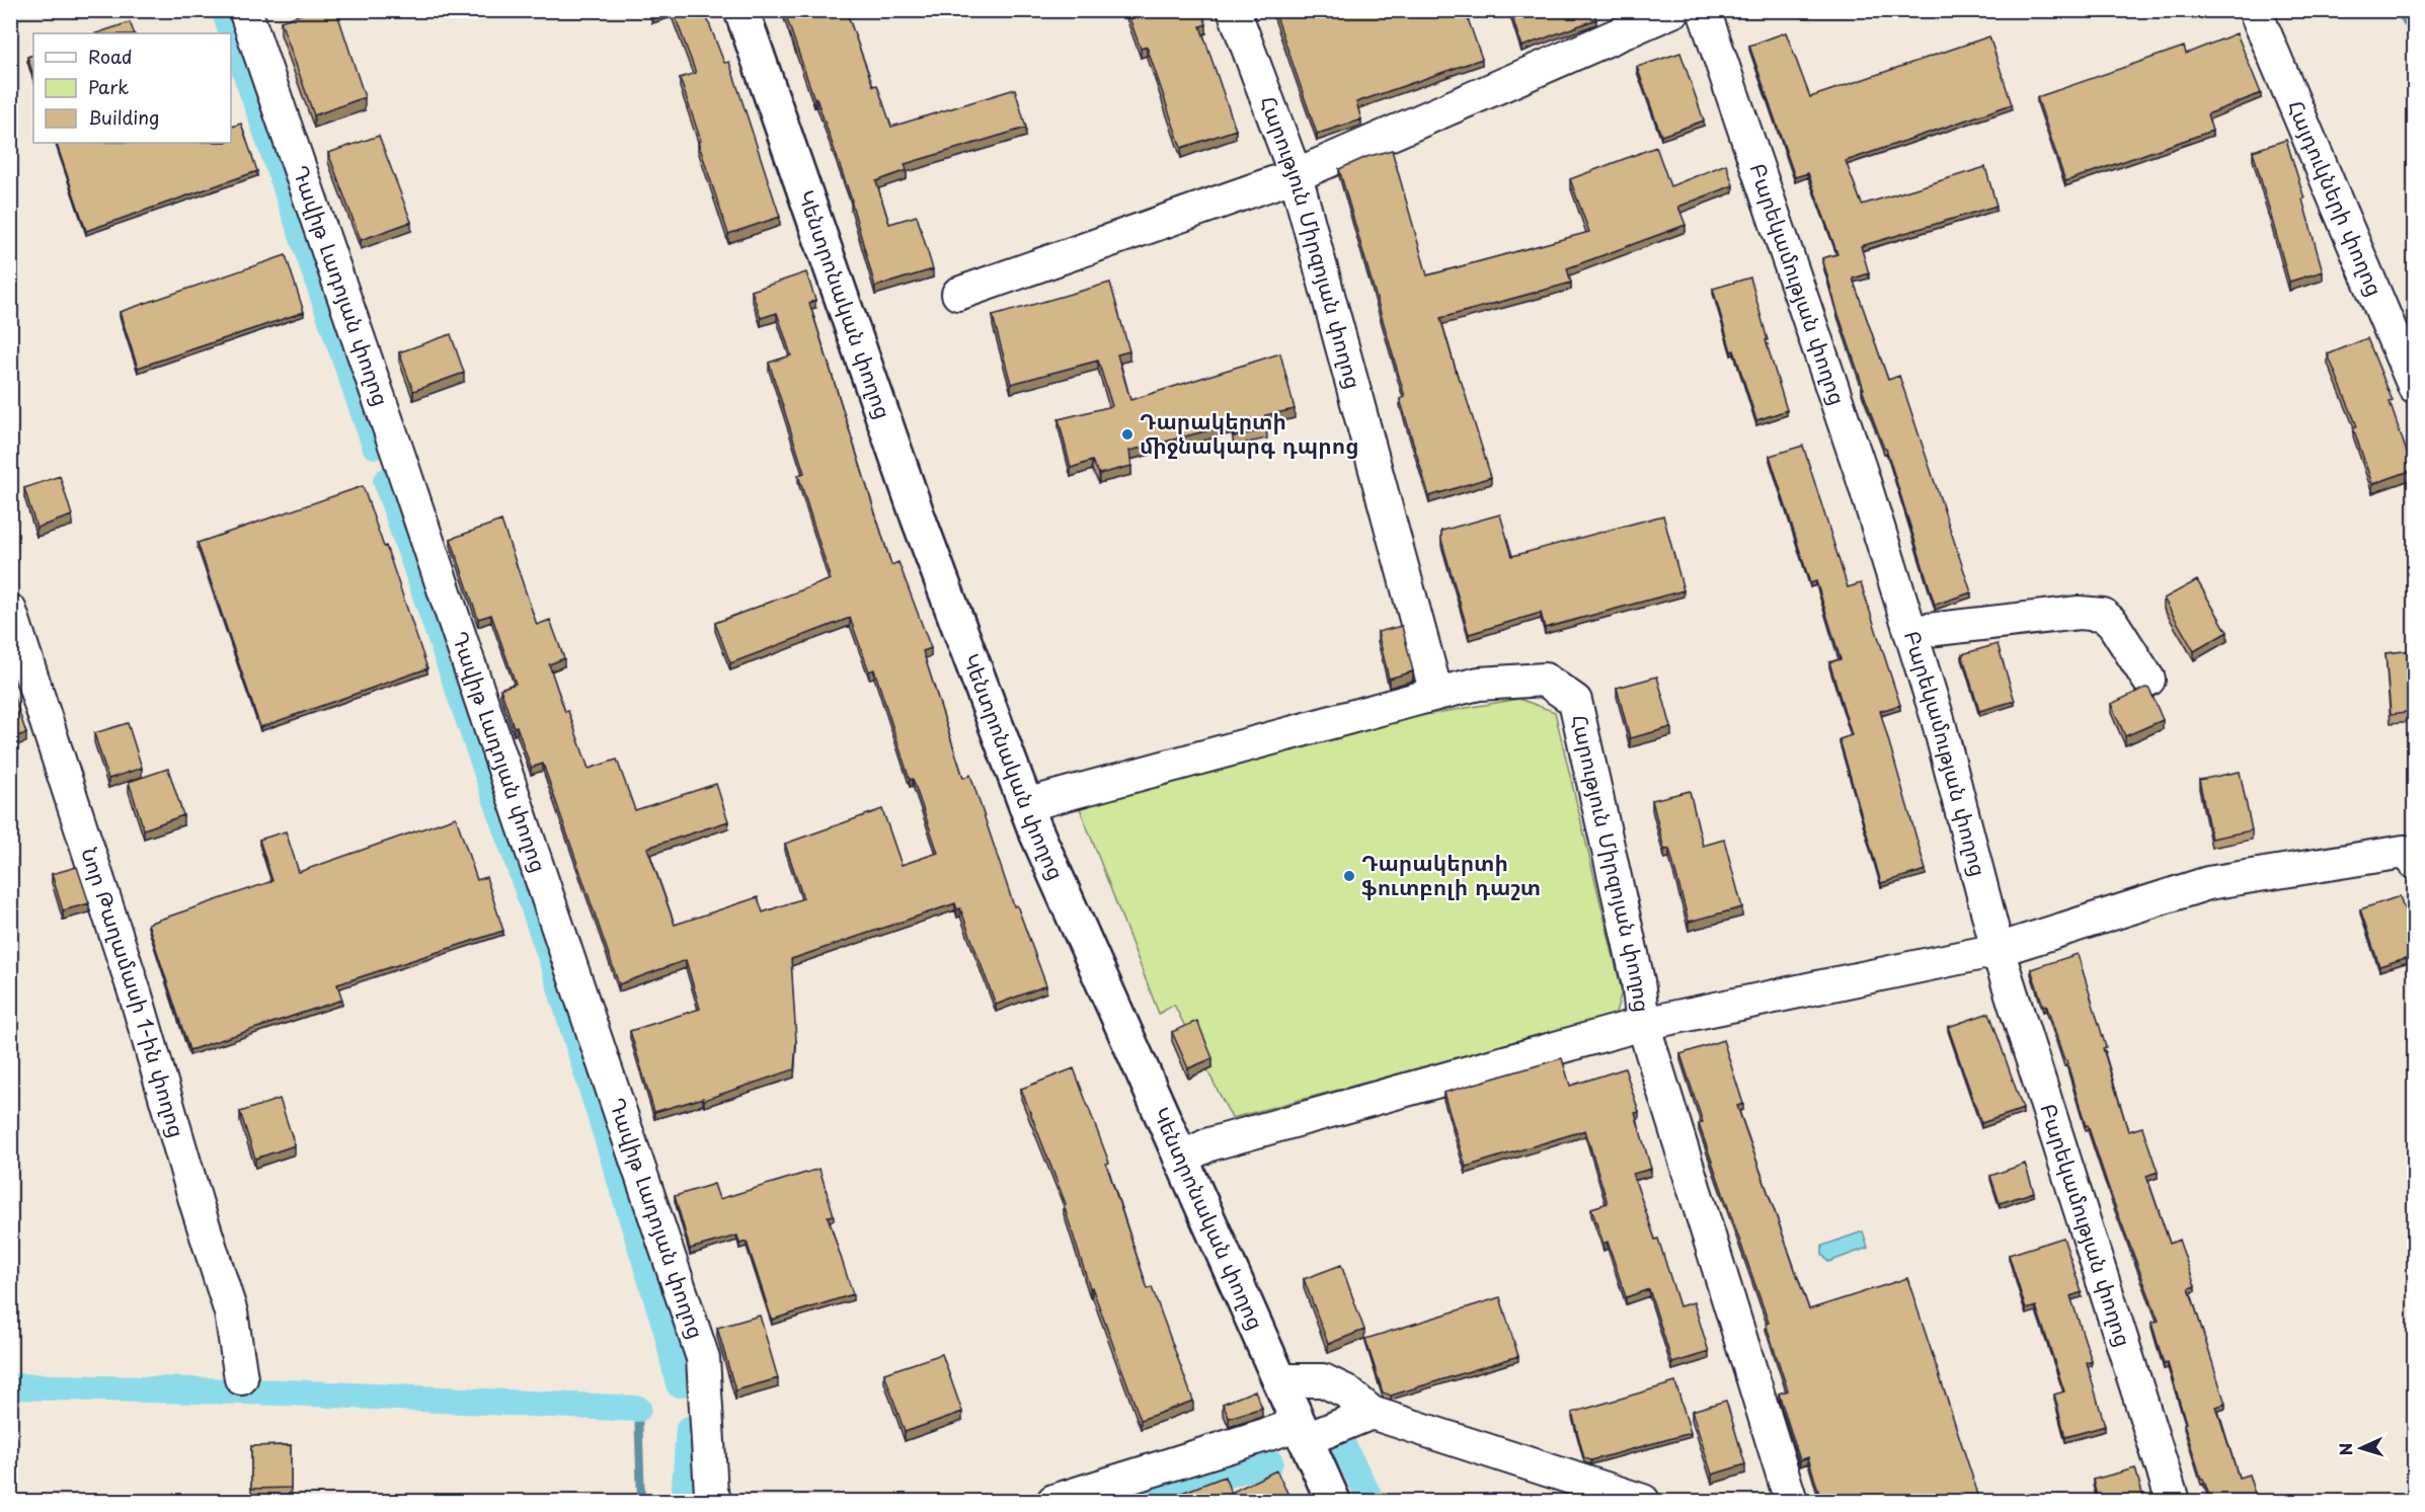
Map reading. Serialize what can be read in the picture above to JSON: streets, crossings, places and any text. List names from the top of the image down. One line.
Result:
{"streets":{"main road":["Կենտրոնական փողոց"],"street":["Հայդուկների փողոց","Հարություն Միրզոյան փողոց","Բարեկամության փողոց","Դավիթ Լադոյան փողոց","Նոր Թաղամասի 1-ին փողոց"]},"places":["Դարակերտի միջնակարգ դպրոց","Դարակերտի ֆուտբոլի դաշտ"],"legend":["Road","Park","Building"],"north":"left"}
